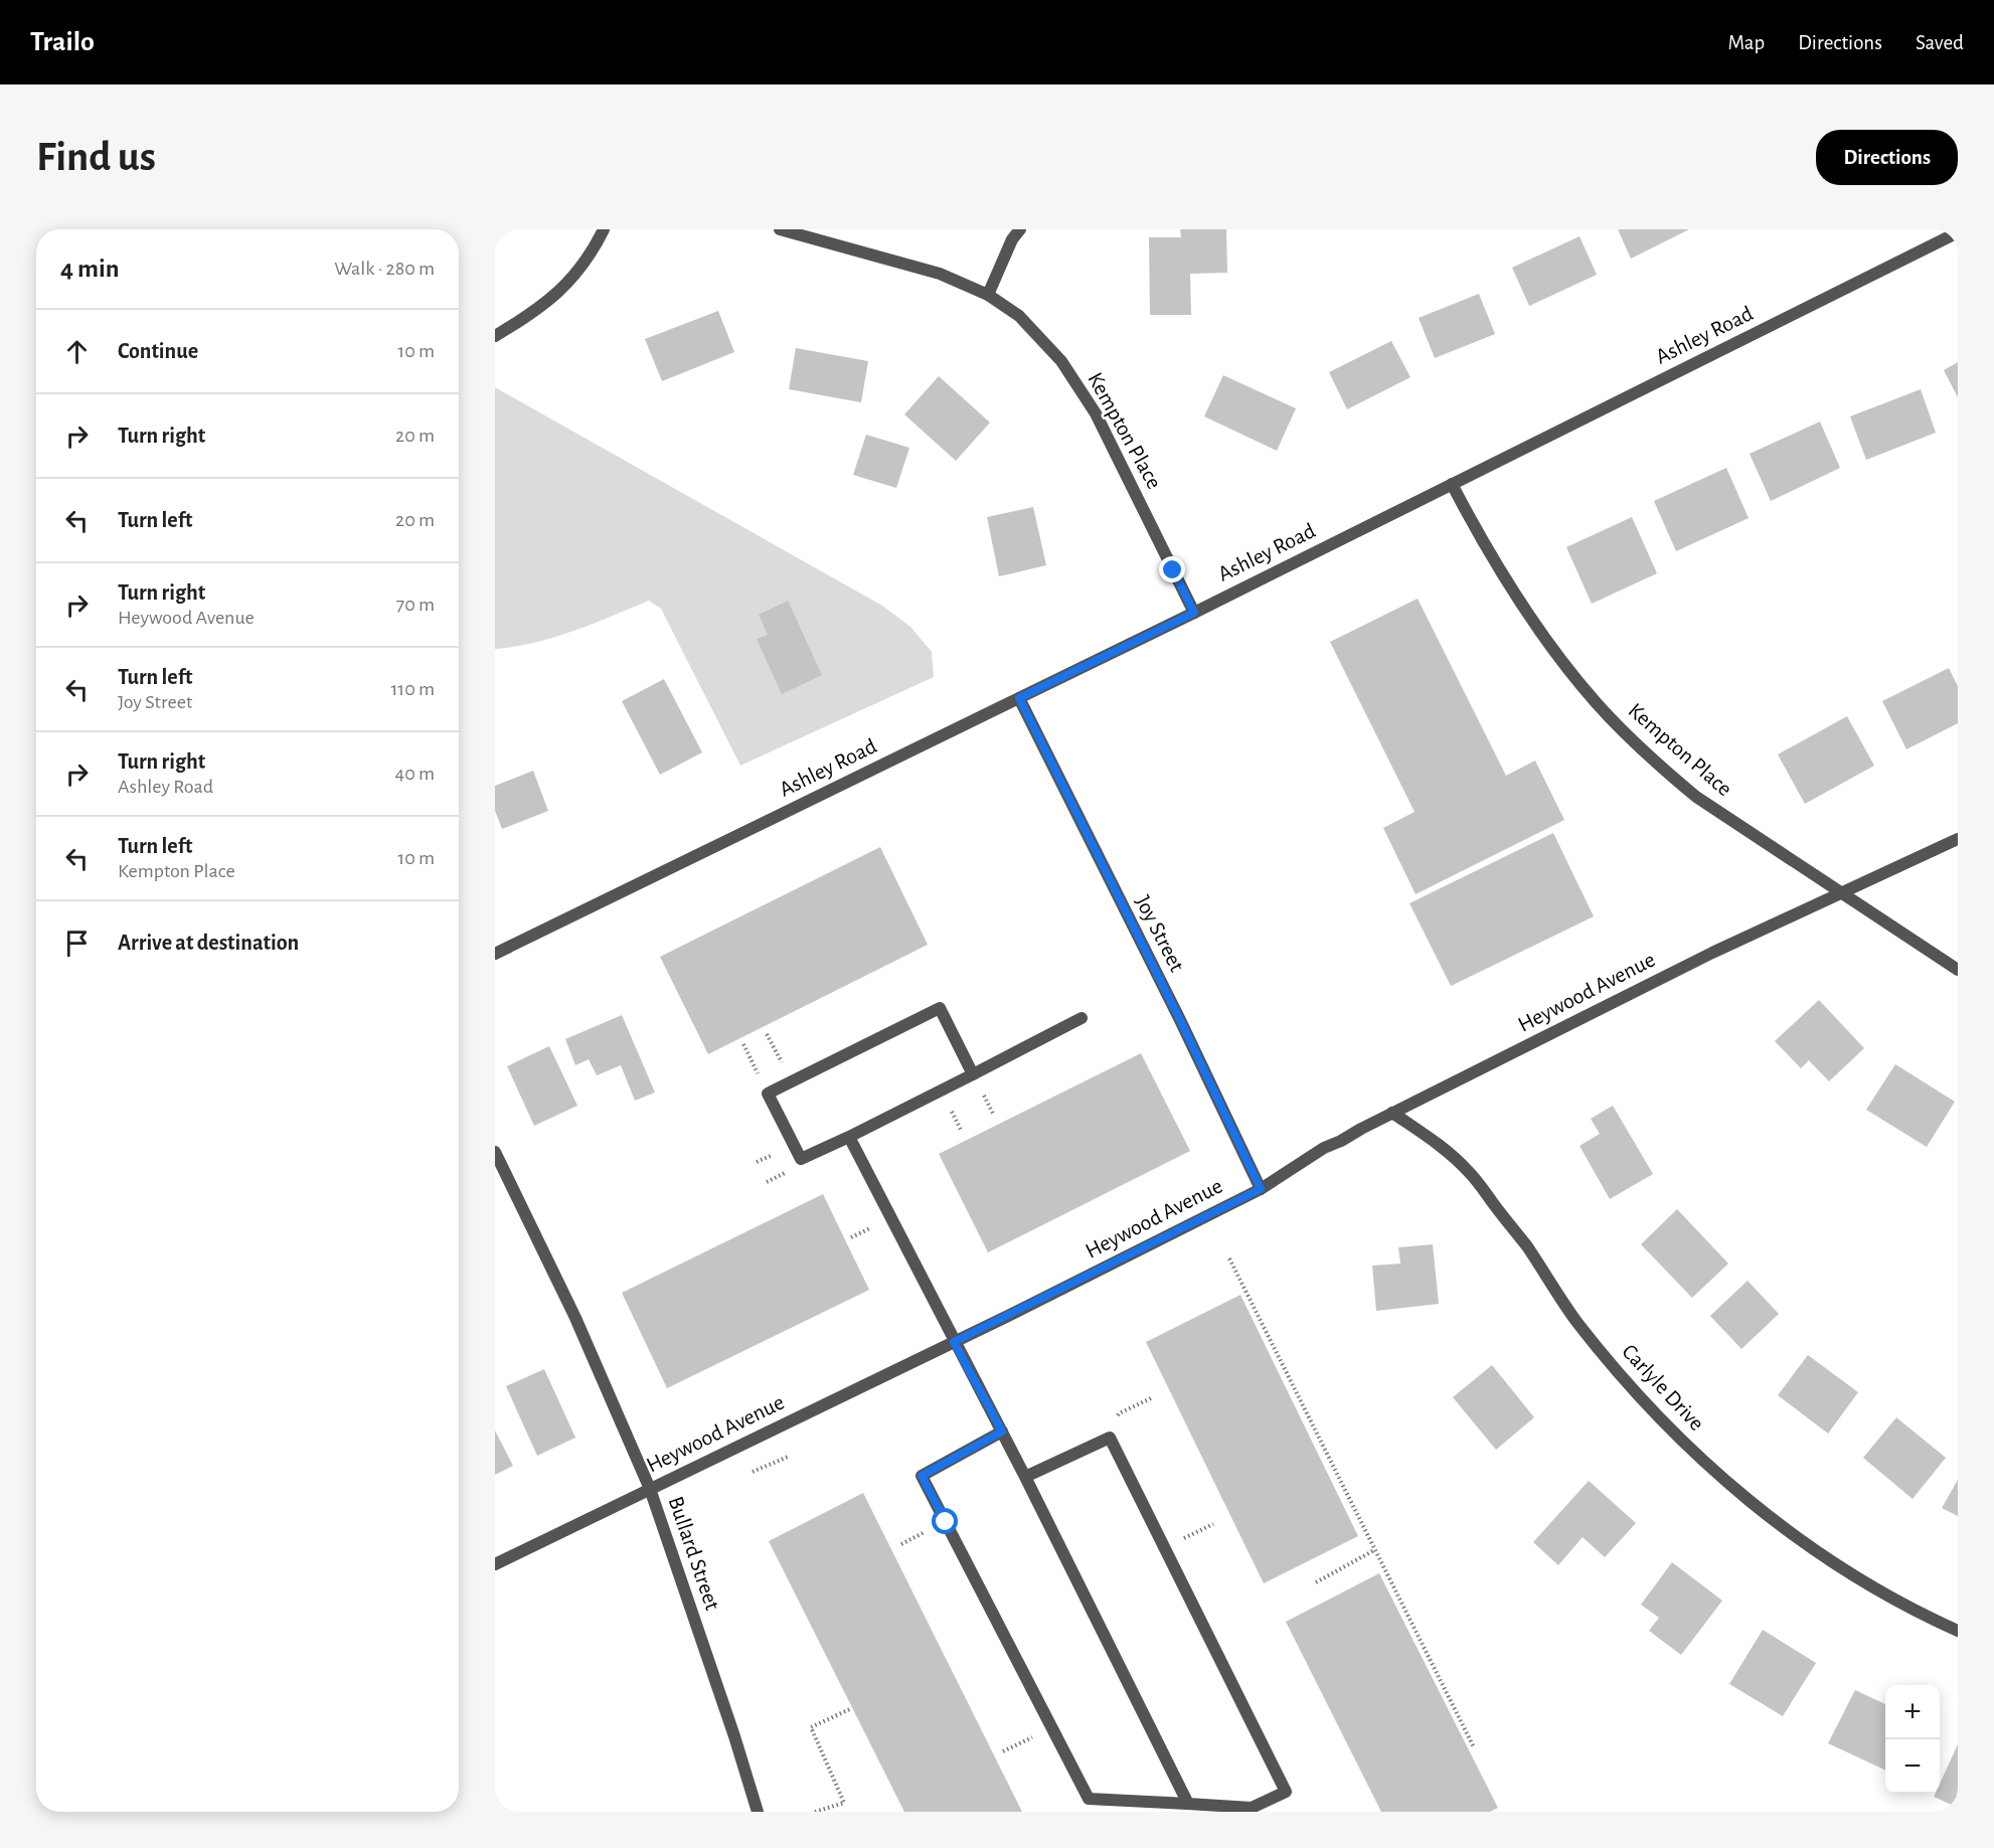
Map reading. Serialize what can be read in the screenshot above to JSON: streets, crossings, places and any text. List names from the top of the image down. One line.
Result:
{"streets":{"street":["Ashley Road","Kempton Place","Joy Street","Heywood Avenue","Carlyle Drive","Bullard Street"]},"crossings":[["Ashley Road","Kempton Place"],["Ashley Road","Joy Street"],["Kempton Place","Heywood Avenue"],["Joy Street","Heywood Avenue"],["Heywood Avenue","Carlyle Drive"],["Heywood Avenue","Bullard Street"]],"page":{"header":"Trailo","nav":["Map","Directions","Saved"],"buttons":"Directions","title":"Find us","heading":["4 min","Walk · 280 m"],"list":[["Continue","10 m"],["Turn right","20 m"],["Turn left","20 m"],["Turn right","Heywood Avenue","70 m"],["Turn left","Joy Street","110 m"],["Turn right","Ashley Road","40 m"],["Turn left","Kempton Place","10 m"],"Arrive at destination"],"map_buttons":["+","−"]}}
